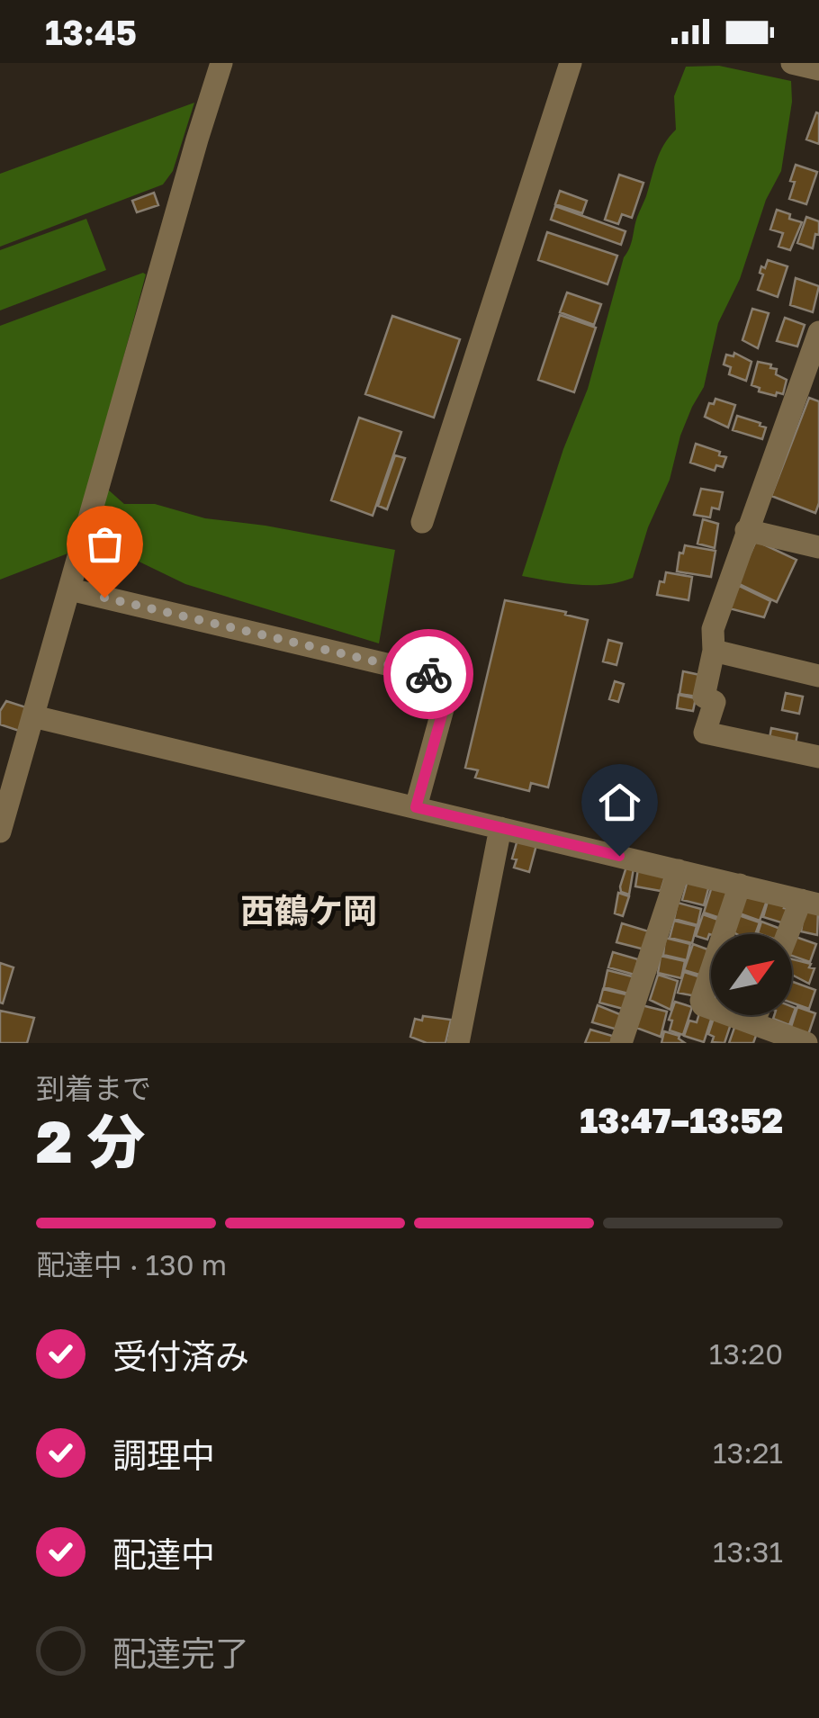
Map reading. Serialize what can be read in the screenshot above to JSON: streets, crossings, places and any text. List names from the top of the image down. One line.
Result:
{"districts":["西鶴ケ岡"],"north":"top right","page":{"status":"13:45","heading":["2 分","到着まで","13:47–13:52"],"bar":"配達中 · 130 m","list":[["受付済み","13:20"],["調理中","13:21"],["配達中","13:31"],"配達完了"]}}
